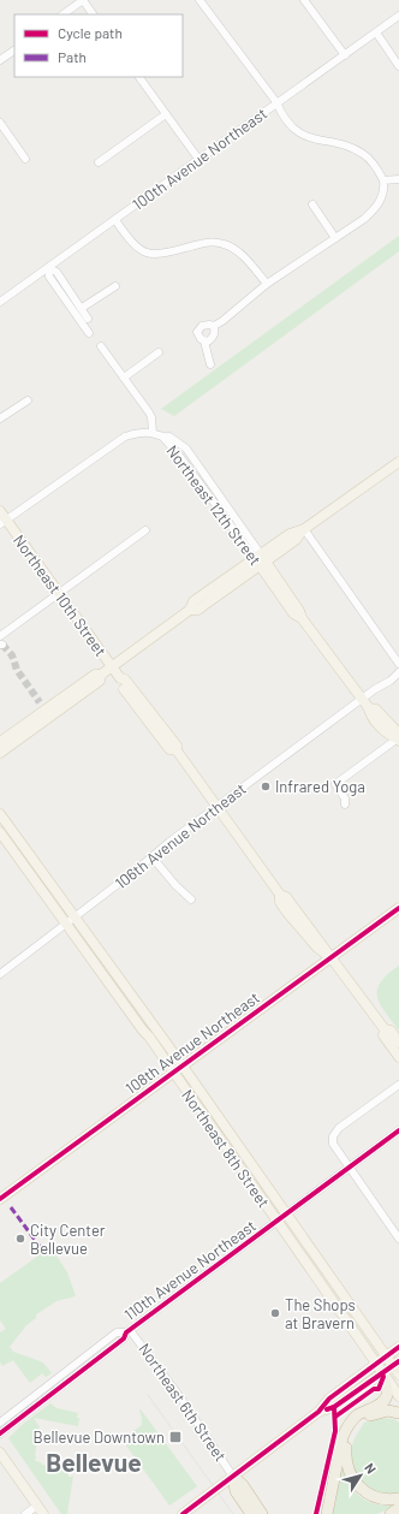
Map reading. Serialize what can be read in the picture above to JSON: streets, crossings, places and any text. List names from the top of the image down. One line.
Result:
{"streets":{"main road":["Northeast 12th Street","Northeast 10th Street","108th Avenue Northeast","Northeast 8th Street"],"street":["100th Avenue Northeast","106th Avenue Northeast","110th Avenue Northeast","Northeast 6th Street"]},"crossings":[["Northeast 12th Street","106th Avenue Northeast"],["Northeast 10th Street","106th Avenue Northeast"],["Northeast 10th Street","108th Avenue Northeast"],["106th Avenue Northeast","Northeast 8th Street"],["108th Avenue Northeast","Northeast 8th Street"],["Northeast 8th Street","110th Avenue Northeast"],["110th Avenue Northeast","Northeast 6th Street"]],"districts":["Bellevue"],"places":{"other":["Infrared Yoga","City Center Bellevue","The Shops at Bravern"],"transit":["Bellevue Downtown"]},"legend":["Cycle path","Path"],"north":"top right"}
